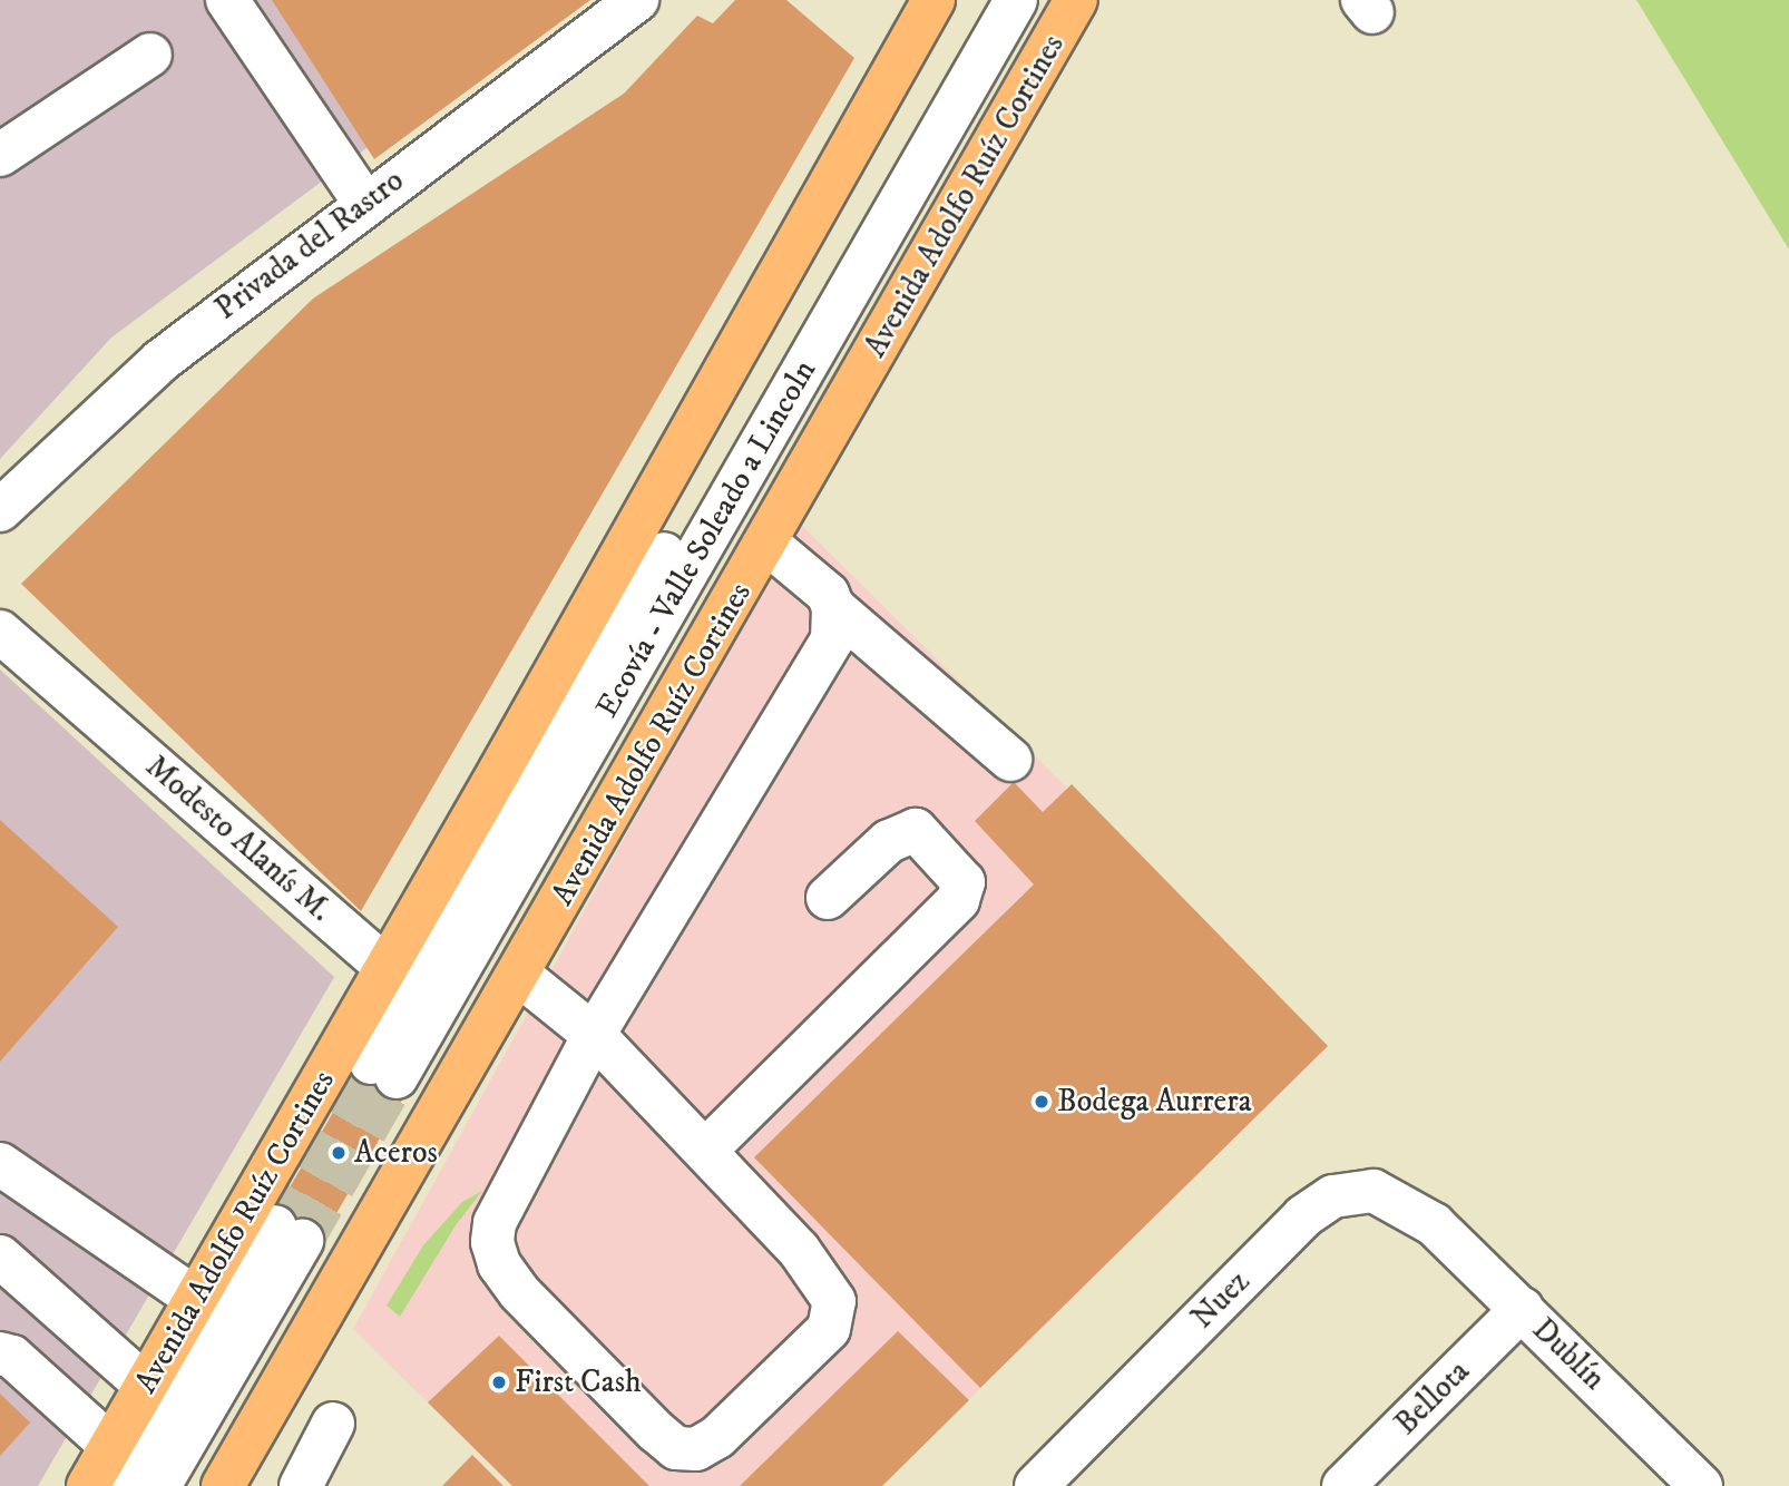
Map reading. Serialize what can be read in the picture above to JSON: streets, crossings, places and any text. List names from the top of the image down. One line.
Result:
{"streets":{"main road":["Avenida Adolfo Ruíz Cortines"],"street":["Privada del Rastro","Ecovía - Valle Soleado a Lincoln","Modesto Alanís M.","Nuez","Dublín","Bellota"]},"crossings":[["Avenida Adolfo Ruíz Cortines","Ecovía - Valle Soleado a Lincoln"],["Avenida Adolfo Ruíz Cortines","Modesto Alanís M."],["Ecovía - Valle Soleado a Lincoln","Modesto Alanís M."],["Nuez","Dublín"],["Dublín","Bellota"]],"places":["Bodega Aurrera","Aceros","First Cash"]}
